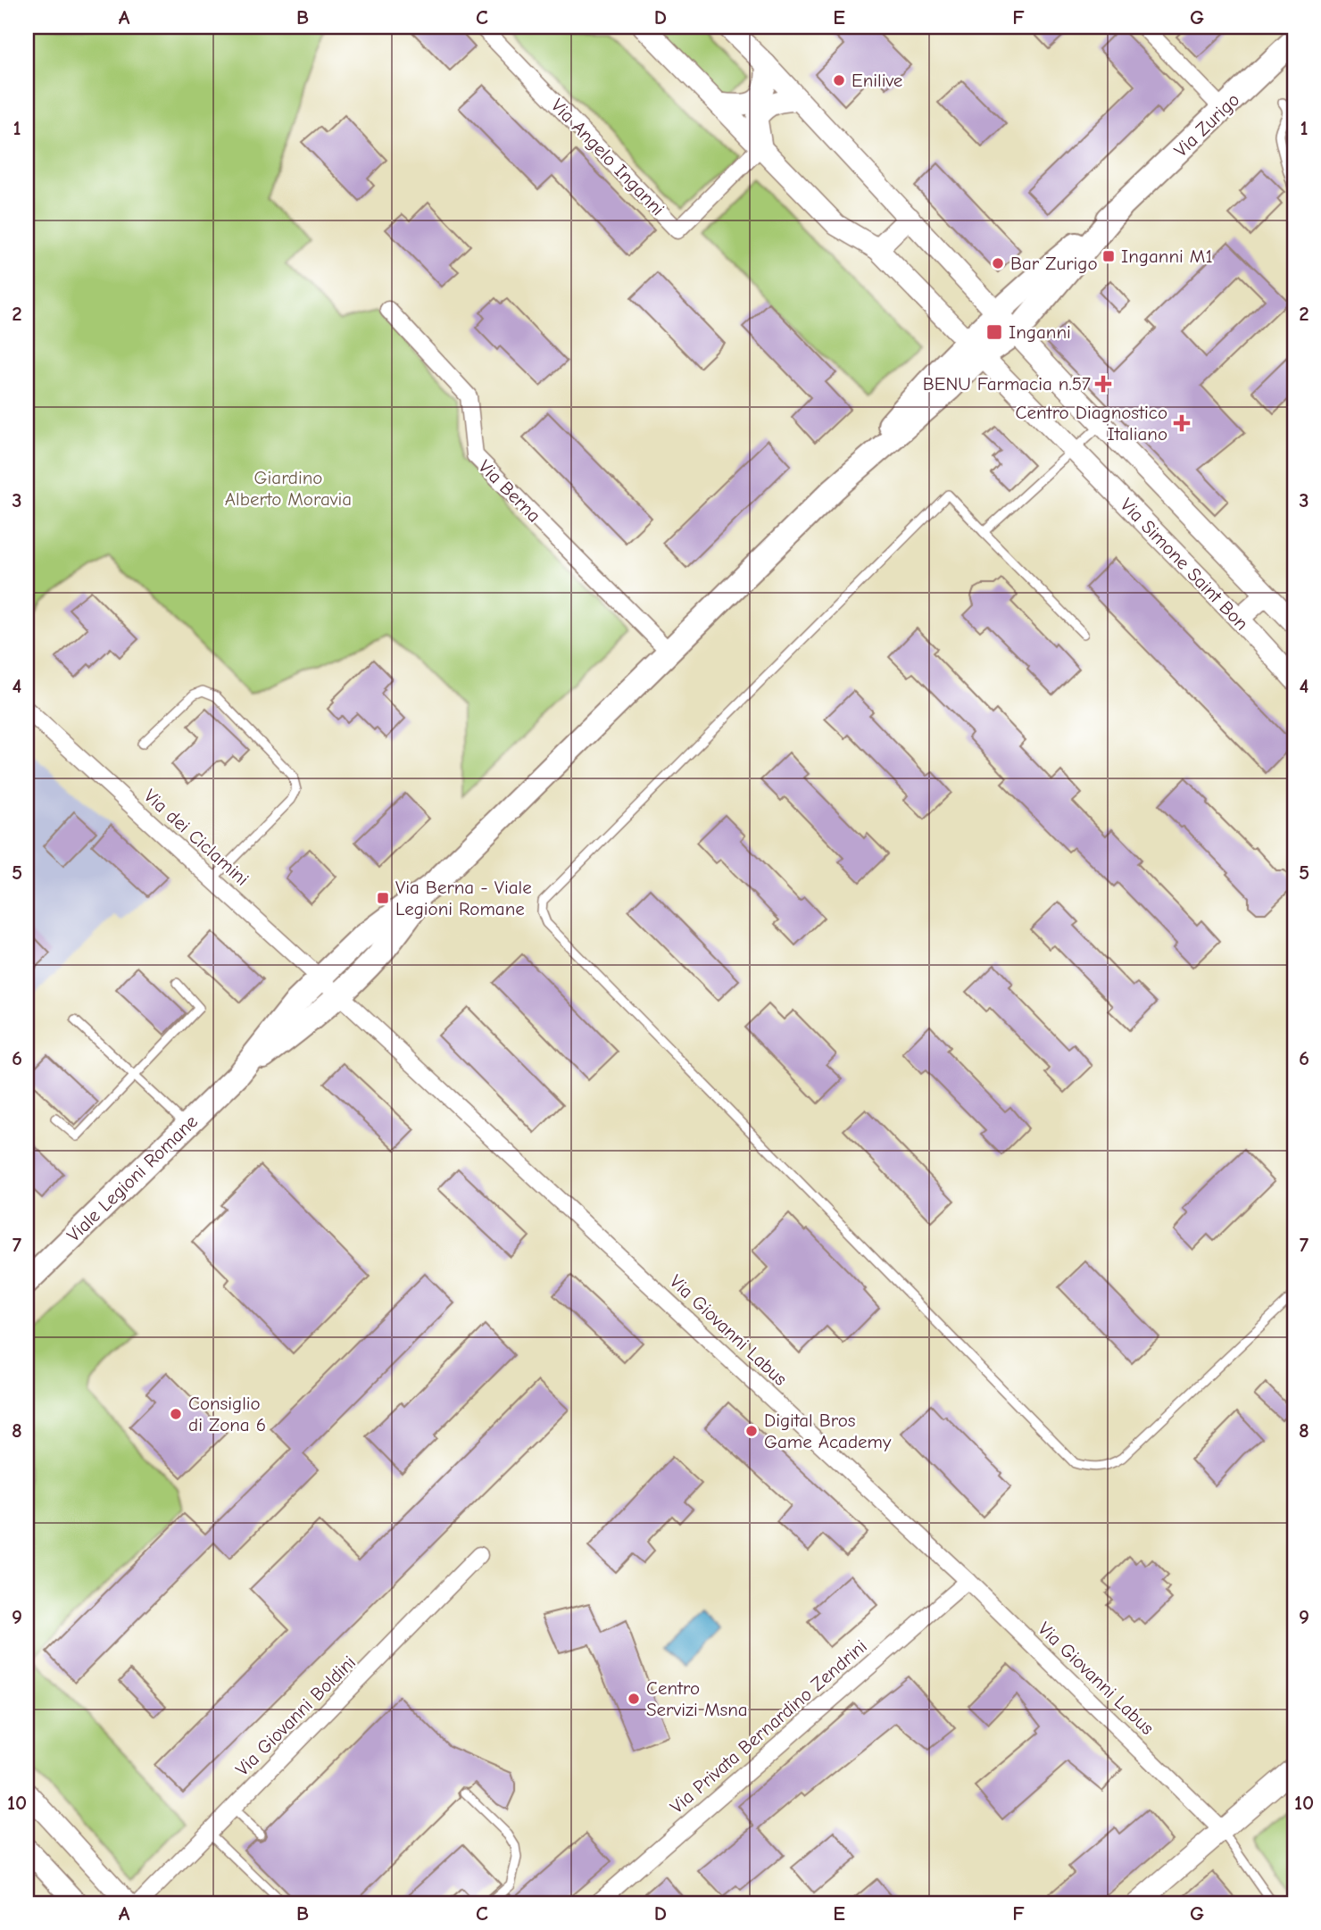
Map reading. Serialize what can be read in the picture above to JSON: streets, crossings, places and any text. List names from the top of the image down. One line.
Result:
{"streets":{"main road":["Via Zurigo","Viale Legioni Romane"],"street":["Via Angelo Inganni","Via Berna","Via Simone Saint Bon","Via dei Ciclamini","Via Giovanni Labus","Via Giovanni Boldini","Via Privata Bernardino Zendrini"]},"crossings":[["Via Zurigo","Via Simone Saint Bon"],["Via dei Ciclamini","Viale Legioni Romane"],["Via dei Ciclamini","Via Giovanni Labus"],["Viale Legioni Romane","Via Giovanni Labus"],["Via Giovanni Labus","Via Privata Bernardino Zendrini"]],"parks":["Giardino Alberto Moravia"],"places":{"other":["Enilive","Bar Zurigo","Consiglio di Zona 6","Digital Bros Game Academy","Centro Servizi Msna"],"transit":["Inganni M1","Inganni","Via Berna - Viale Legioni Romane"],"health":["BENU Farmacia n.57","Centro Diagnostico Italiano"]},"grid":{"columns":["A","B","C","D","E","F","G"],"rows":["1","2","3","4","5","6","7","8","9","10"]}}
